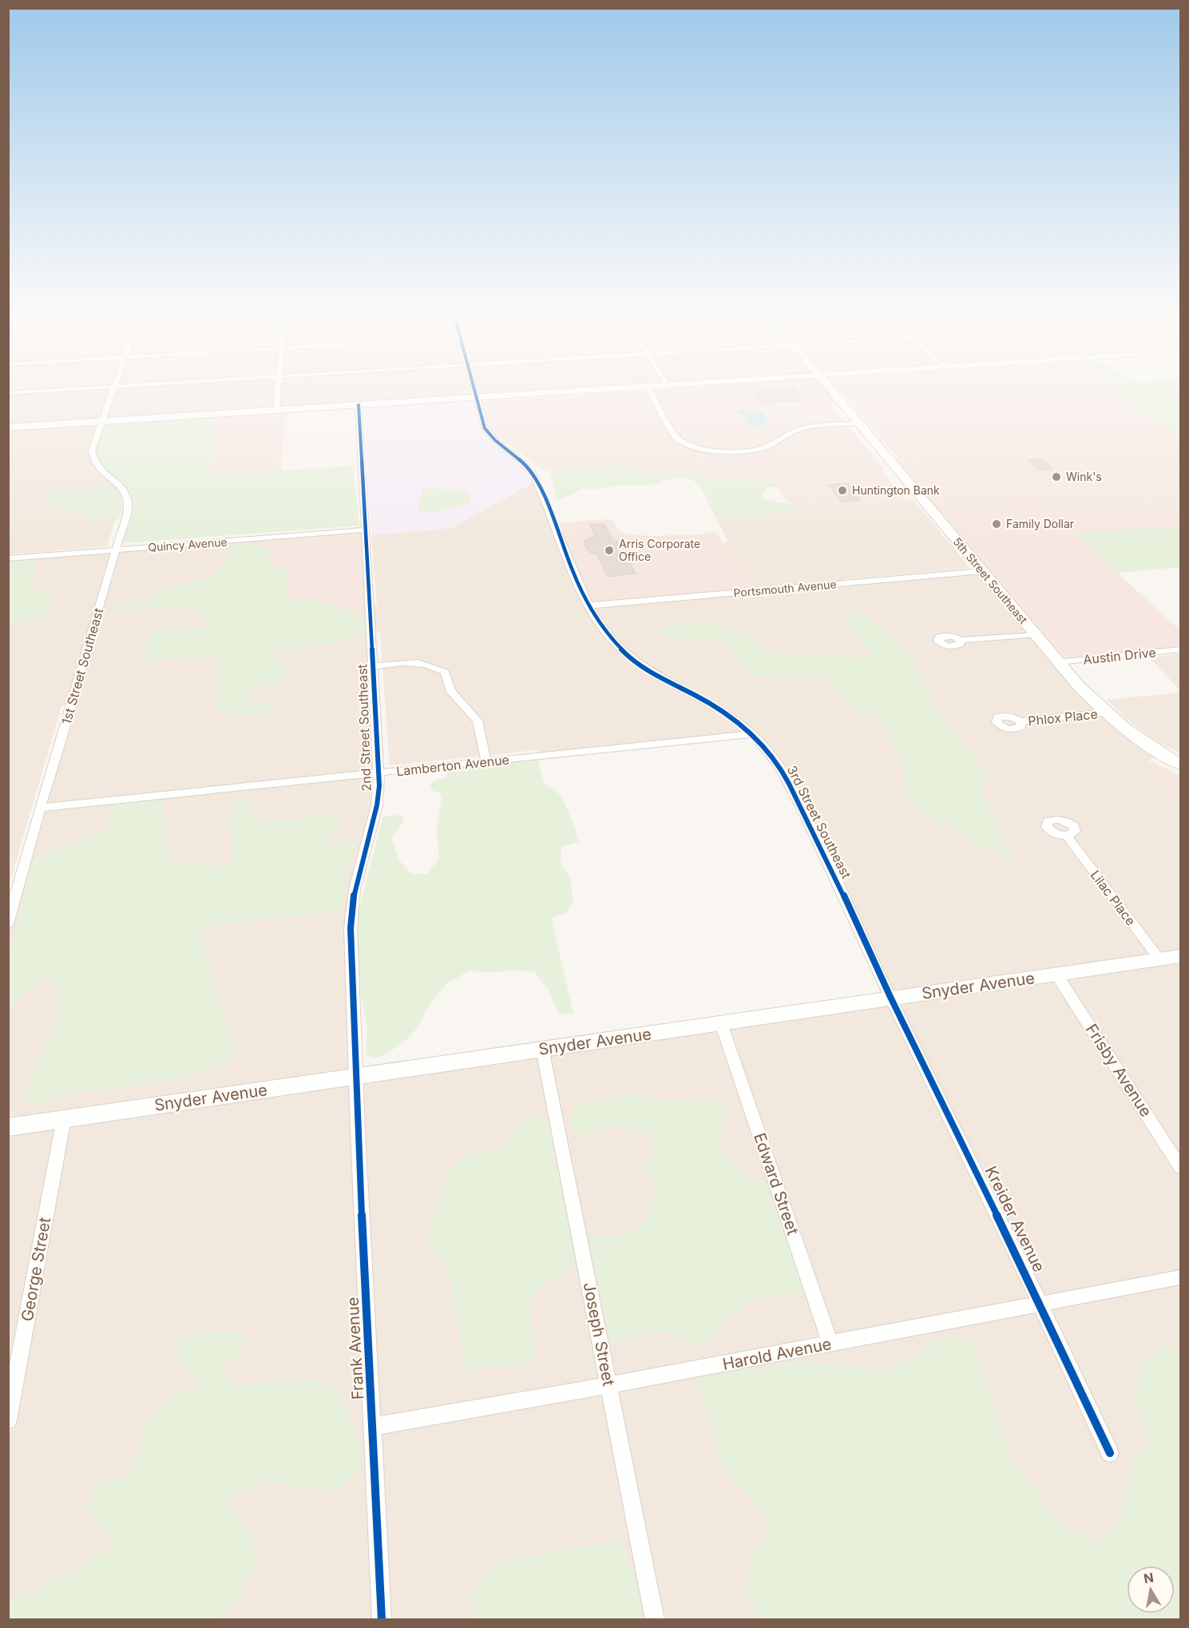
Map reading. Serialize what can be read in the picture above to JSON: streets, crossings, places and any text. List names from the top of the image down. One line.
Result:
{"streets":{"main road":["5th Street Southeast","Snyder Avenue"],"street":["Quincy Avenue","Portsmouth Avenue","Austin Drive","1st Street Southeast","Phlox Place","2nd Street Southeast","Lamberton Avenue","3rd Street Southeast","Lilac Place","Frisby Avenue","Edward Street","Kreider Avenue","George Street","Joseph Street","Frank Avenue","Harold Avenue"]},"crossings":[["Quincy Avenue","1st Street Southeast"],["Quincy Avenue","2nd Street Southeast"],["5th Street Southeast","Portsmouth Avenue"],["5th Street Southeast","Austin Drive"],["5th Street Southeast","Phlox Place"],["Portsmouth Avenue","3rd Street Southeast"],["1st Street Southeast","Lamberton Avenue"],["2nd Street Southeast","Lamberton Avenue"],["2nd Street Southeast","Snyder Avenue"],["2nd Street Southeast","Frank Avenue"],["Lamberton Avenue","3rd Street Southeast"],["3rd Street Southeast","Snyder Avenue"],["3rd Street Southeast","Kreider Avenue"],["Lilac Place","Snyder Avenue"],["Snyder Avenue","Frisby Avenue"],["Snyder Avenue","Edward Street"],["Snyder Avenue","Kreider Avenue"],["Snyder Avenue","George Street"],["Snyder Avenue","Joseph Street"],["Snyder Avenue","Frank Avenue"],["Edward Street","Harold Avenue"],["Kreider Avenue","Harold Avenue"],["Joseph Street","Harold Avenue"],["Frank Avenue","Harold Avenue"]],"places":["Wink's","Huntington Bank","Family Dollar","Arris Corporate Office"],"north":"top"}
